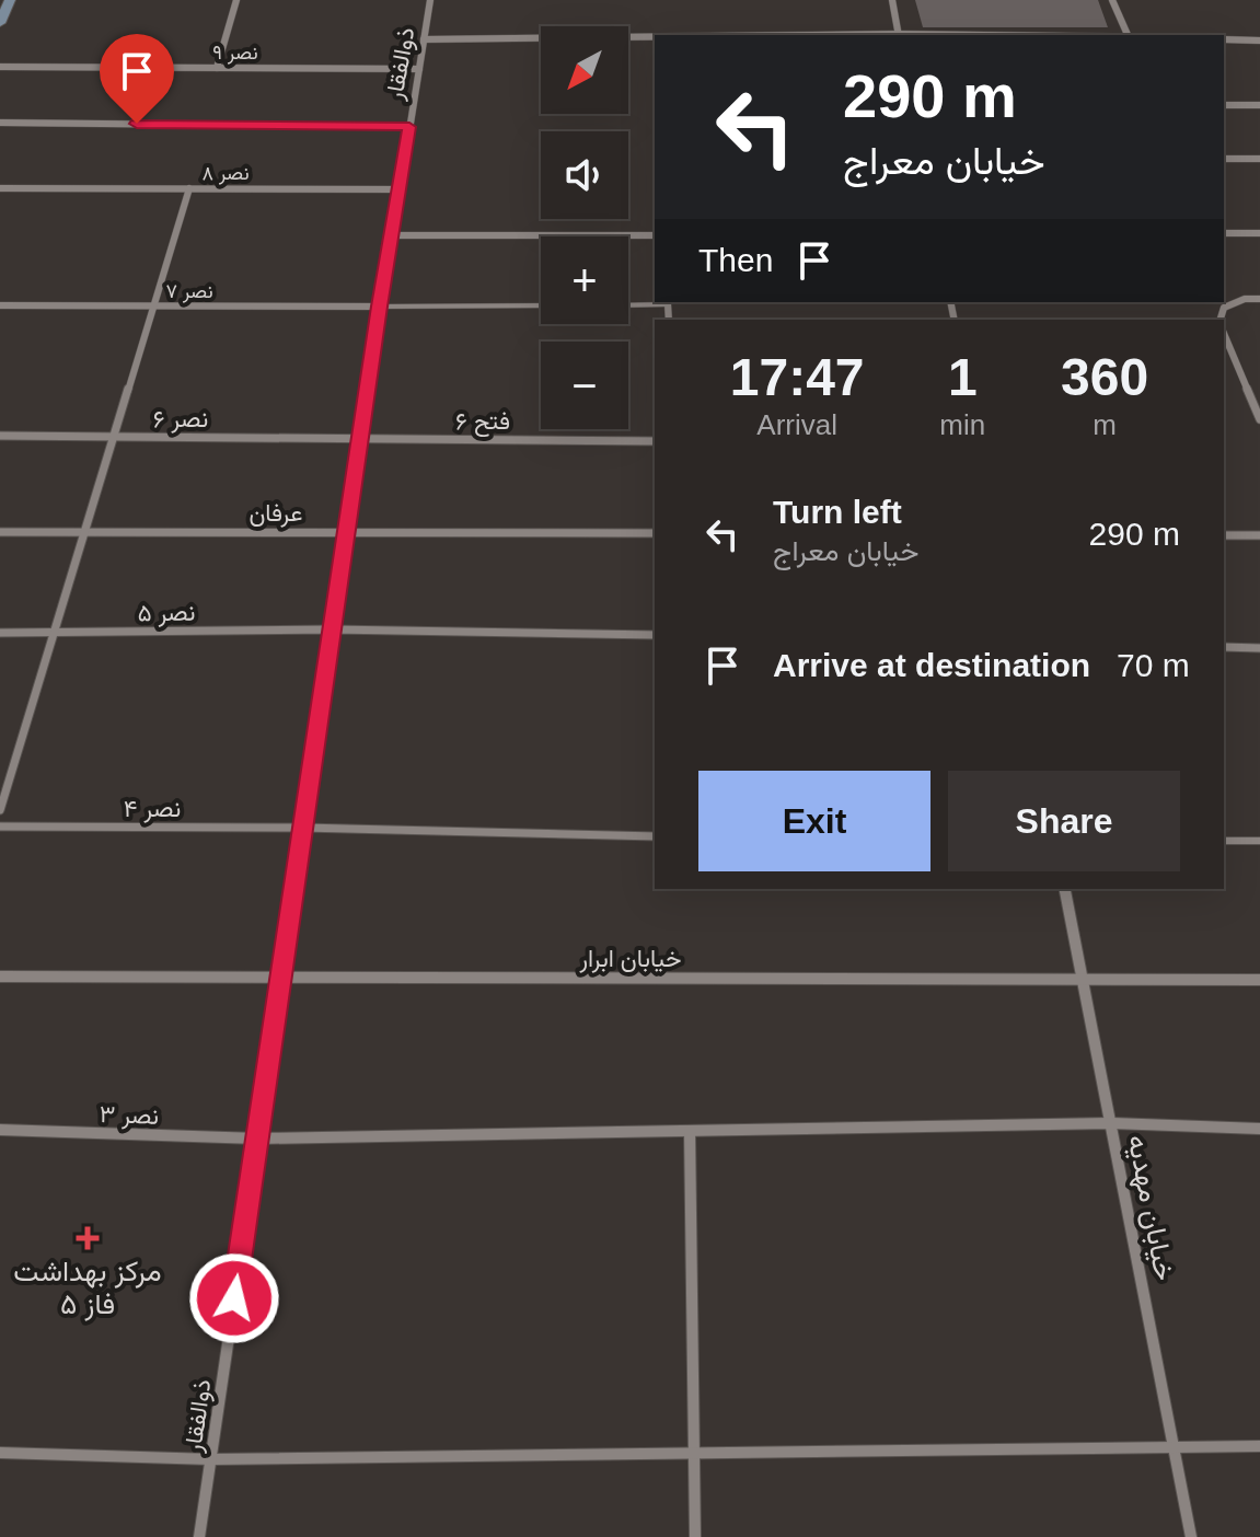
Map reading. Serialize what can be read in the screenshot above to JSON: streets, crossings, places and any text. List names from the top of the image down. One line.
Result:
{"streets":{"street":["نصر ۹","ذوالفقار","نصر ۸","نصر ۷","نصر ۶","فتح ۶","عرفان","نصر ۵","نصر ۴","خیابان ابرار","نصر ۳","خیابان مهدیه"]},"crossings":[["نصر ۹","ذوالفقار"],["ذوالفقار","نصر ۸"],["ذوالفقار","نصر ۷"],["ذوالفقار","نصر ۶"],["ذوالفقار","فتح ۶"],["ذوالفقار","عرفان"],["ذوالفقار","نصر ۵"],["ذوالفقار","نصر ۴"],["ذوالفقار","خیابان ابرار"],["ذوالفقار","نصر ۳"],["نصر ۶","فتح ۶"],["خیابان ابرار","خیابان مهدیه"],["نصر ۳","خیابان مهدیه"]],"places":{"health":["مرکز بهداشت فاز ۵"]},"north":"bottom left","page":{"map_buttons":["+","−"],"turn":["290 m","خیابان معراج"],"then":"Then","eta":["17:47","Arrival","1","min","360","m"],"list":[{"name":"Turn left","note":"خیابان معراج","value":"290 m"},{"name":"Arrive at destination","value":"70 m"}],"buttons":["Exit","Share"]}}
